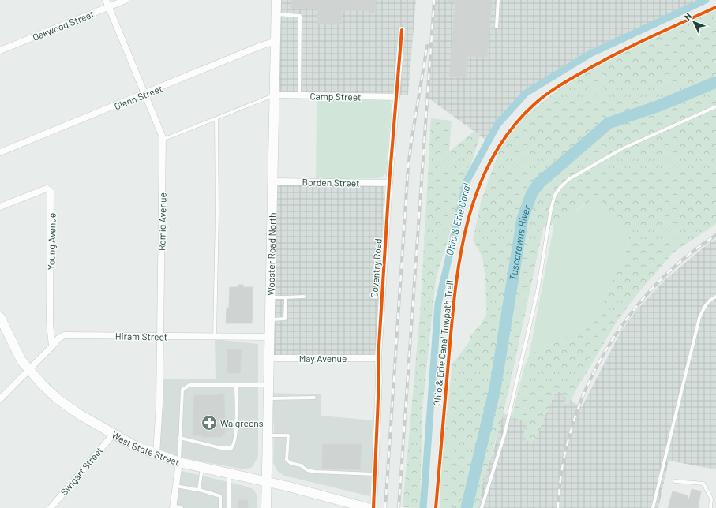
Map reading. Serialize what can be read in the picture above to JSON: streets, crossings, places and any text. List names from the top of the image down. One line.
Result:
{"streets":{"main road":["Wooster Road North","West State Street"],"street":["Oakwood Street","Camp Street","Glenn Street","Borden Street","Romig Avenue","Young Avenue","Coventry Road","Hiram Street","May Avenue","Swigart Street"],"cycle path":["Ohio & Erie Canal Towpath Trail"]},"crossings":[["Oakwood Street","Romig Avenue"],["Camp Street","Wooster Road North"],["Camp Street","Coventry Road"],["Glenn Street","Romig Avenue"],["Glenn Street","Wooster Road North"],["Borden Street","Wooster Road North"],["Borden Street","Coventry Road"],["Romig Avenue","Hiram Street"],["Romig Avenue","West State Street"],["Young Avenue","Hiram Street"],["Wooster Road North","Hiram Street"],["Wooster Road North","May Avenue"],["Wooster Road North","West State Street"],["Coventry Road","May Avenue"],["Hiram Street","West State Street"],["West State Street","Swigart Street"]],"water":["Ohio & Erie Canal","Tuscarawas River"],"places":{"pharmacy":["Walgreens"]},"north":"top left"}
